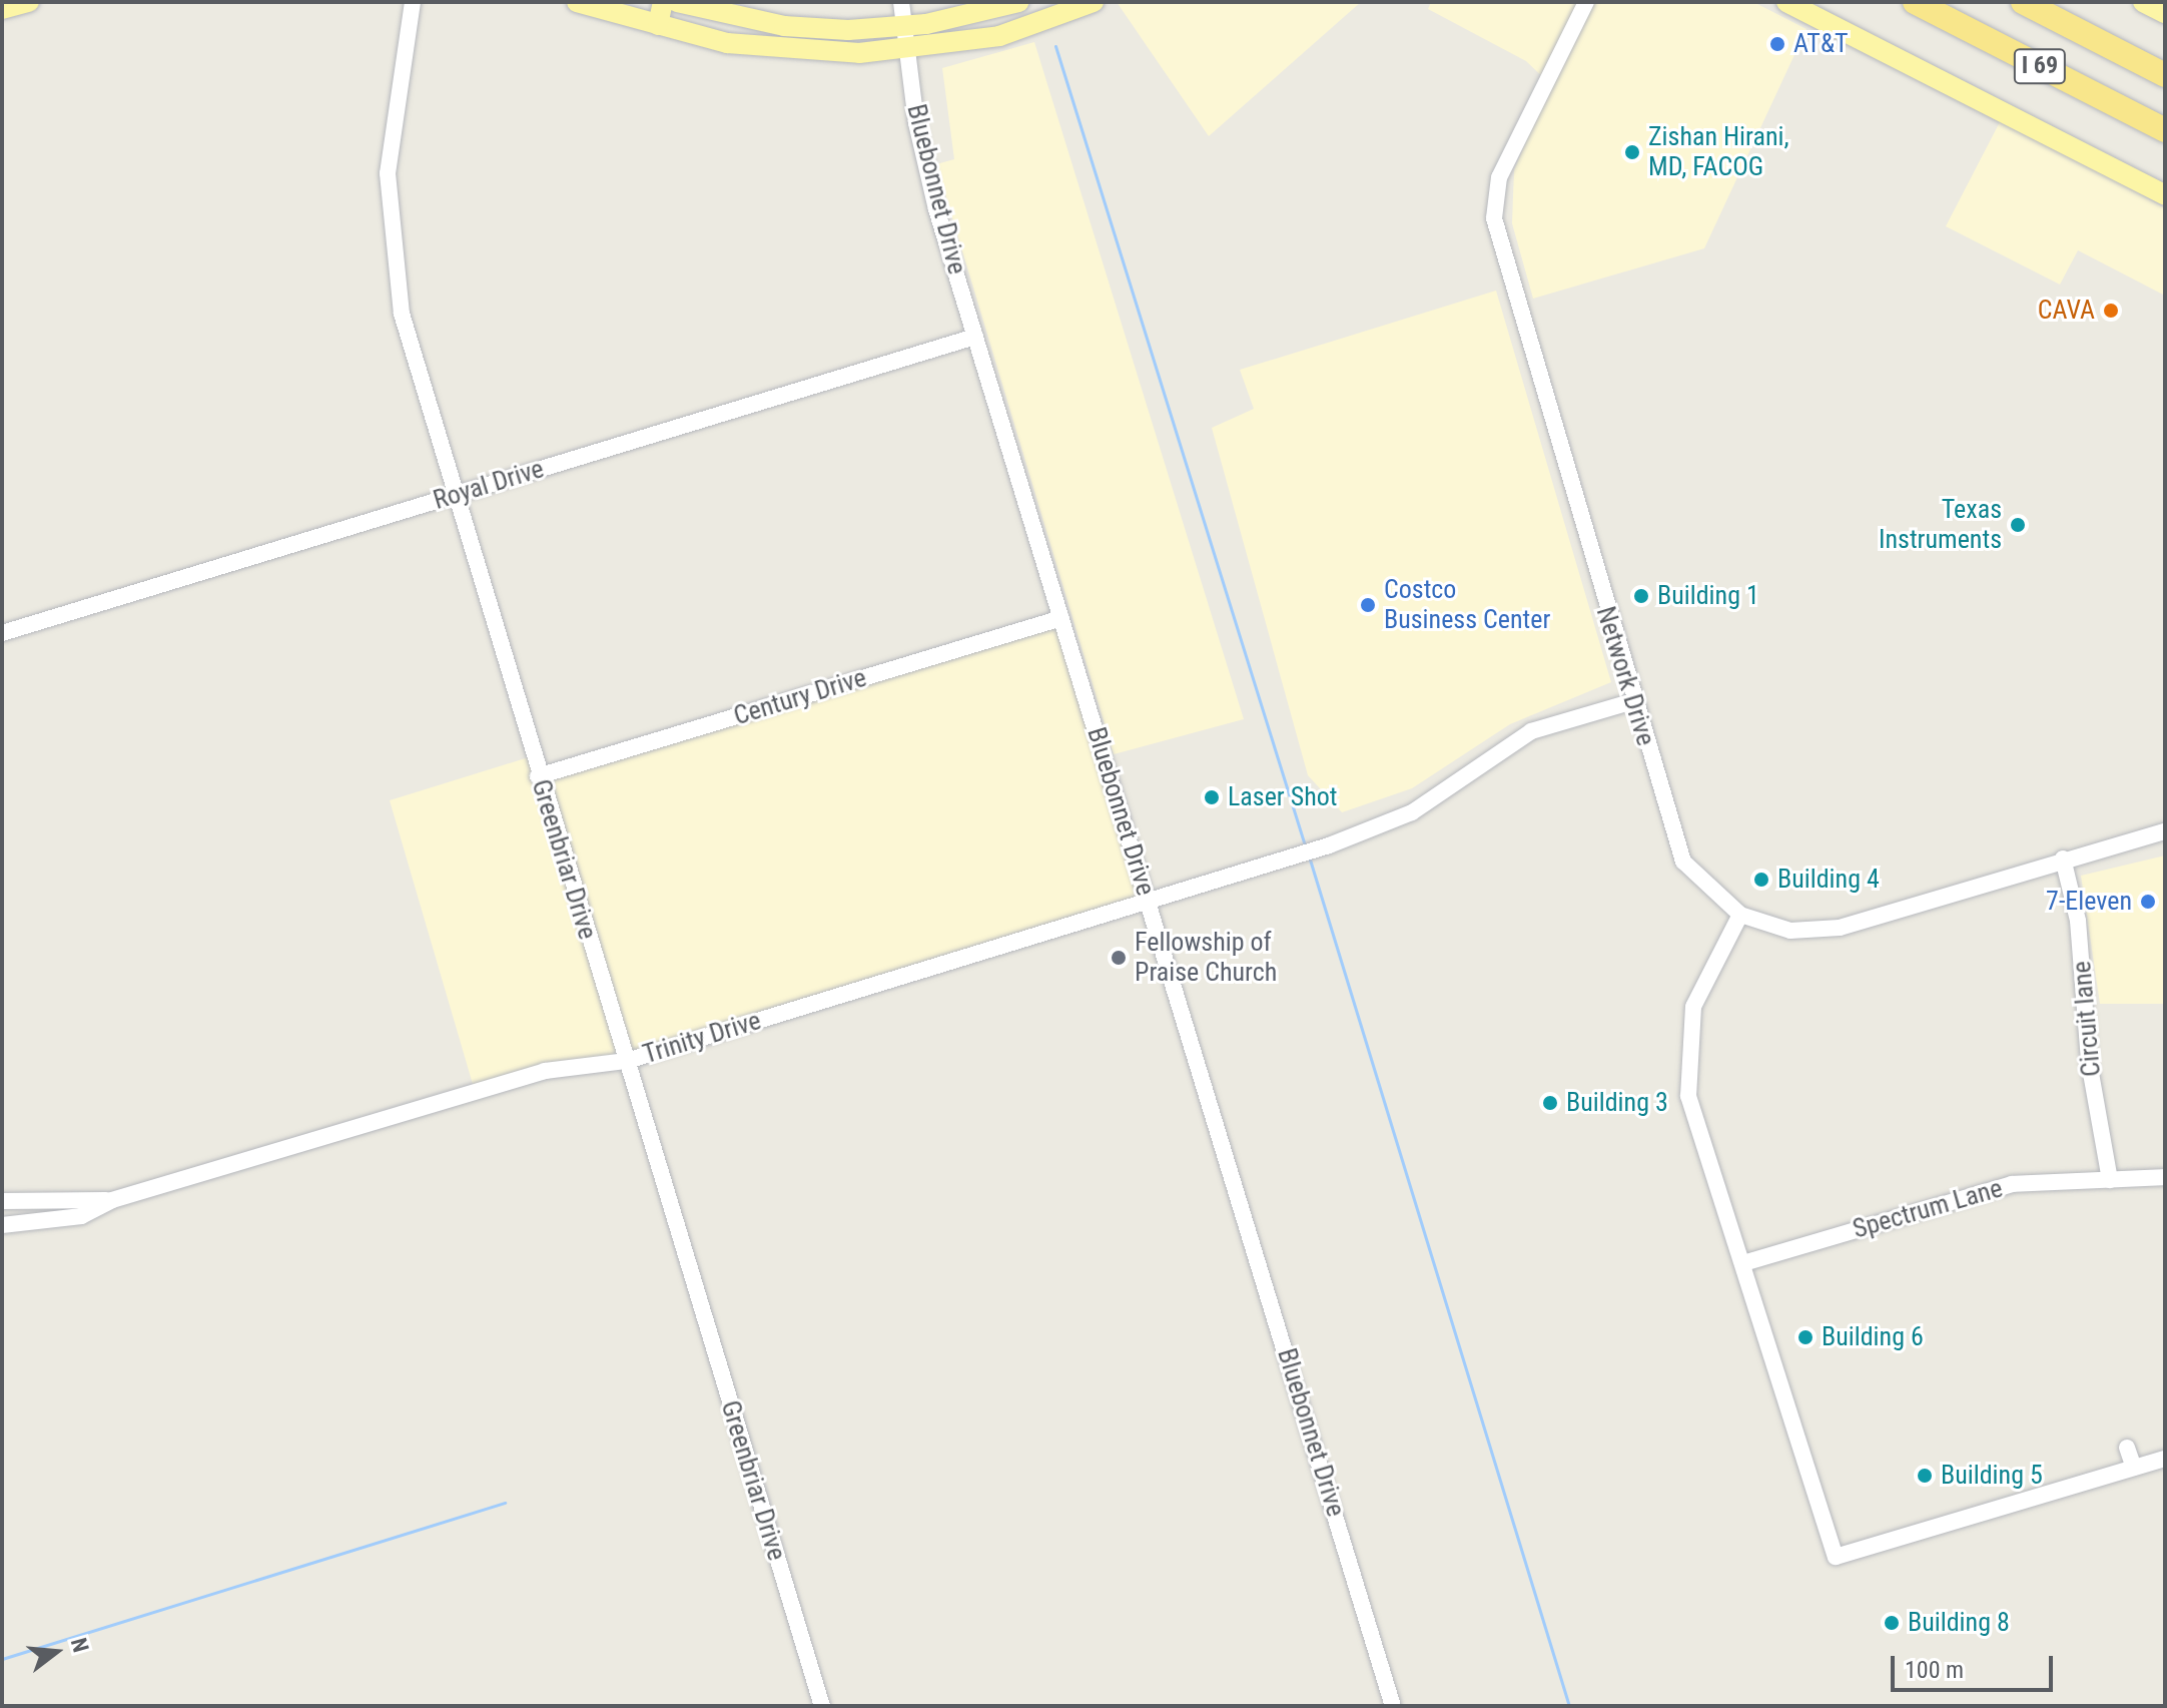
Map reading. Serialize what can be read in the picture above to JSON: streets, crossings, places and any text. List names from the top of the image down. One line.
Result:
{"streets":{"highway":["I 69"],"street":["Bluebonnet Drive","Royal Drive","Network Drive","Century Drive","Greenbriar Drive","Circuit lane","Trinity Drive","Spectrum Lane"]},"crossings":[["Bluebonnet Drive","Royal Drive"],["Bluebonnet Drive","Century Drive"],["Bluebonnet Drive","Trinity Drive"],["Royal Drive","Greenbriar Drive"],["Network Drive","Circuit lane"],["Network Drive","Trinity Drive"],["Century Drive","Greenbriar Drive"],["Greenbriar Drive","Trinity Drive"],["Circuit lane","Spectrum Lane"]],"places":["AT&T","Zishan Hirani, MD, FACOG","CAVA","Texas Instruments","Building 1","Costco Business Center","Laser Shot","Building 4","7-Eleven","Fellowship of Praise Church","Building 3","Building 6","Building 5","Building 8"],"scale_bar":"100 m","north":"right"}
